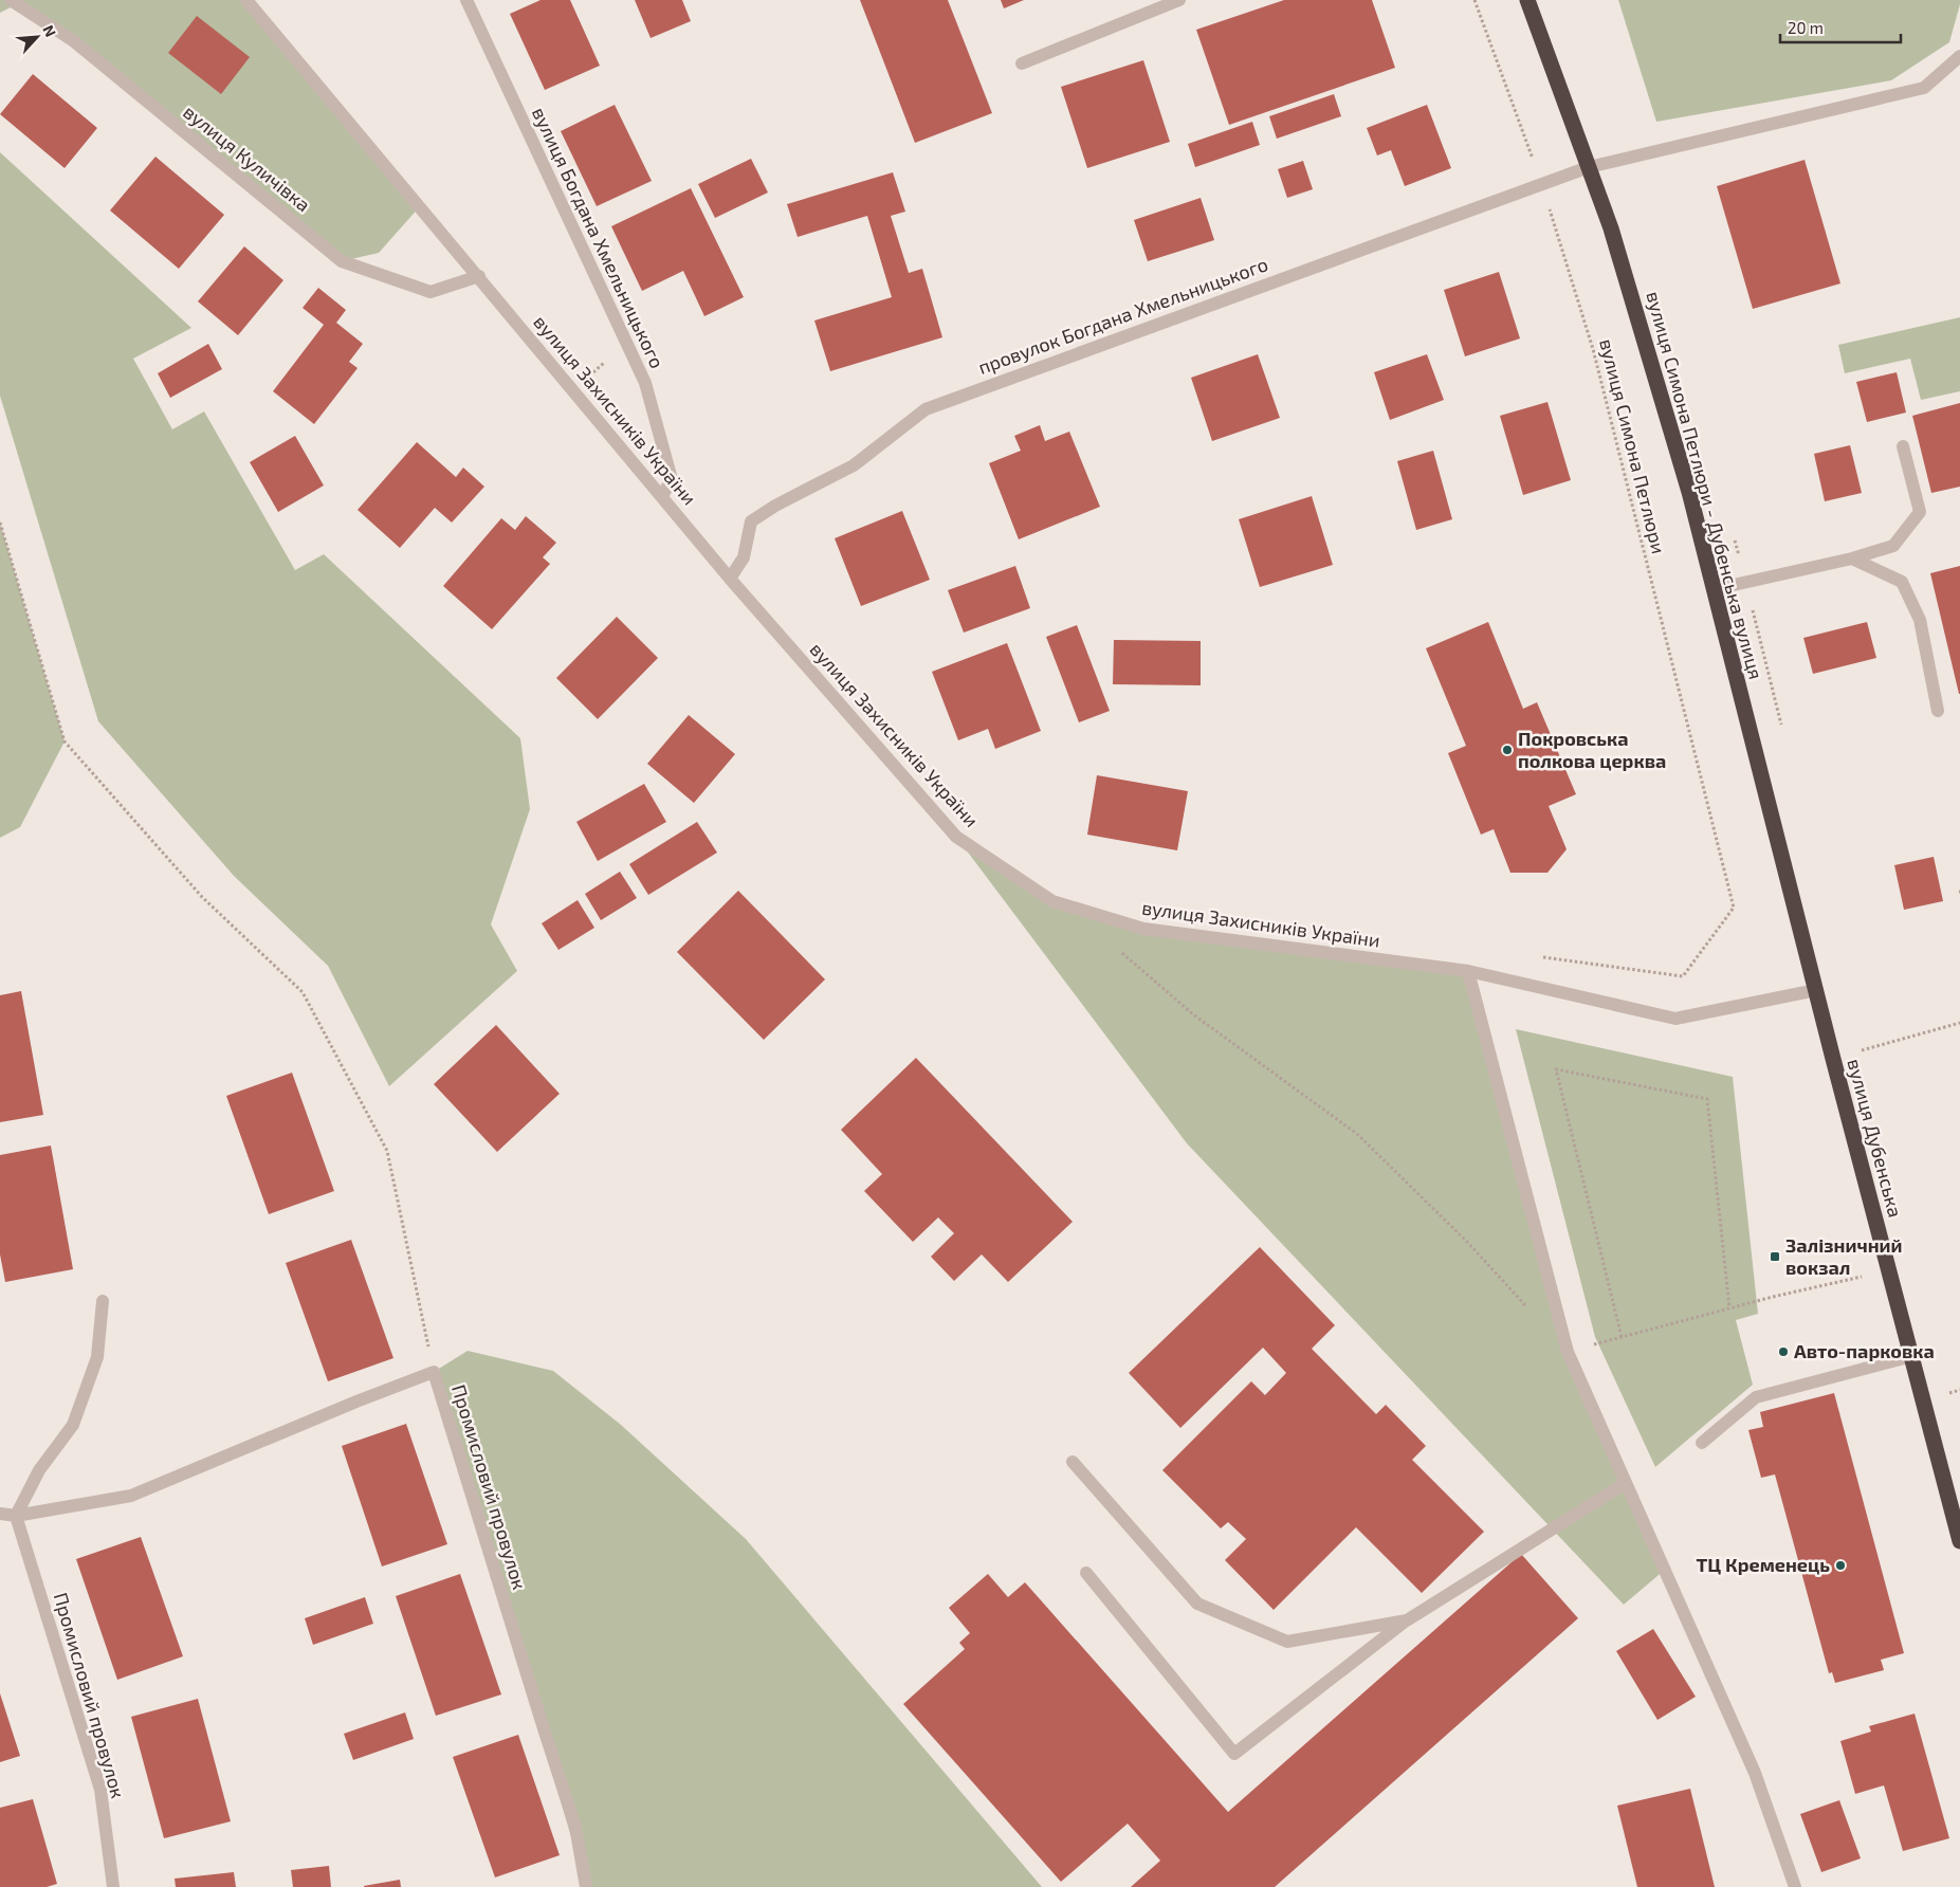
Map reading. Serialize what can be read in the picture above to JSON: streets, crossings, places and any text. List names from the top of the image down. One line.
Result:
{"streets":{"highway":["вулиця Симона Петлюри - Дубенська вулиця","вулиця Дубенська"],"street":["вулиця Куличівка","вулиця Богдана Хмельницького","провулок Богдана Хмельницького","вулиця Захисників України","Промисловий провулок"],"path":["вулиця Симона Петлюри"]},"crossings":[["вулиця Куличівка","вулиця Захисників України"],["вулиця Богдана Хмельницького","вулиця Захисників України"],["провулок Богдана Хмельницького","вулиця Захисників України"],["провулок Богдана Хмельницького","вулиця Симона Петлюри"],["провулок Богдана Хмельницького","вулиця Симона Петлюри - Дубенська вулиця"],["вулиця Захисників України","вулиця Симона Петлюри - Дубенська вулиця"],["вулиця Захисників України","вулиця Дубенська"],["вулиця Симона Петлюри - Дубенська вулиця","вулиця Дубенська"]],"places":{"other":["Покровська полкова церква","Авто-парковка","ТЦ Кременець"],"transit":["Залізничний вокзал"]},"scale_bar":"20 m","north":"top right"}
